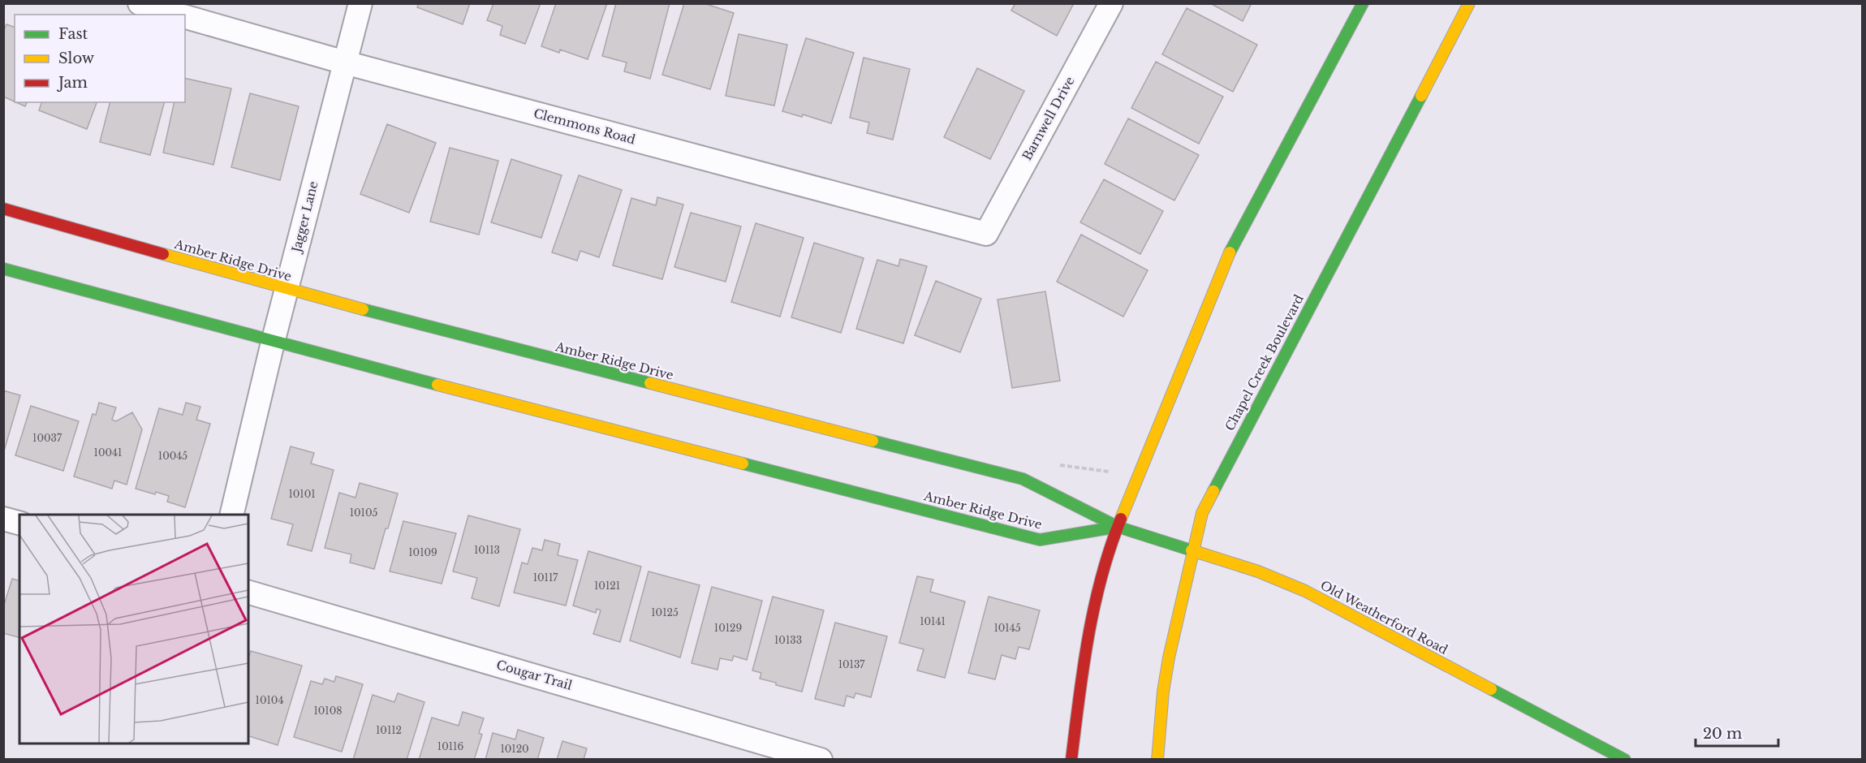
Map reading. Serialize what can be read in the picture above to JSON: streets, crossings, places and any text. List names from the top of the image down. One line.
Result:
{"streets":{"street":["Barnwell Drive","Clemmons Road","Jagger Lane","Amber Ridge Drive","Chapel Creek Boulevard","Old Weatherford Road","Cougar Trail"]},"crossings":[["Barnwell Drive","Clemmons Road"],["Clemmons Road","Jagger Lane"],["Jagger Lane","Amber Ridge Drive"],["Amber Ridge Drive","Old Weatherford Road"],["Chapel Creek Boulevard","Old Weatherford Road"]],"house_numbers":["10037","10041","10045","10101","10105","10113","10109","10117","10121","10125","10141","10129","10145","10133","10137","10104","10108","10112","10116","10120"],"legend":["Fast","Slow","Jam"],"scale_bar":"20 m"}
